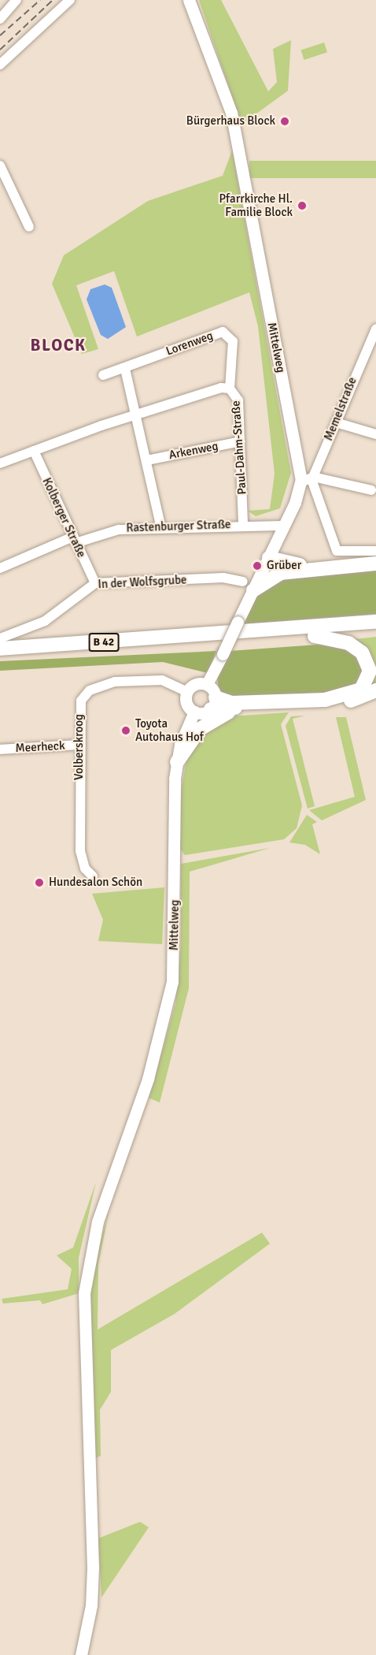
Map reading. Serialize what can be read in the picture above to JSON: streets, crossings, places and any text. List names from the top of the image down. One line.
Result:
{"streets":{"highway":["B 42"],"main road":["Mittelweg"],"street":["Lorenweg","Memelstraße","Paul-Dahm-Straße","Arkenweg","Kolberger Straße","Rastenburger Straße","In der Wolfsgrube","Meerheck","Volberskroog"]},"crossings":[["Lorenweg","Paul-Dahm-Straße"],["Mittelweg","Memelstraße"],["Mittelweg","Volberskroog"],["Paul-Dahm-Straße","Arkenweg"],["Paul-Dahm-Straße","Kolberger Straße"],["Paul-Dahm-Straße","Rastenburger Straße"],["Kolberger Straße","Rastenburger Straße"],["Kolberger Straße","In der Wolfsgrube"],["Meerheck","Volberskroog"]],"districts":["BLOCK"],"places":["Bürgerhaus Block","Pfarrkirche Hl. Familie Block","Grüber","Toyota Autohaus Hof","Hundesalon Schön"]}
